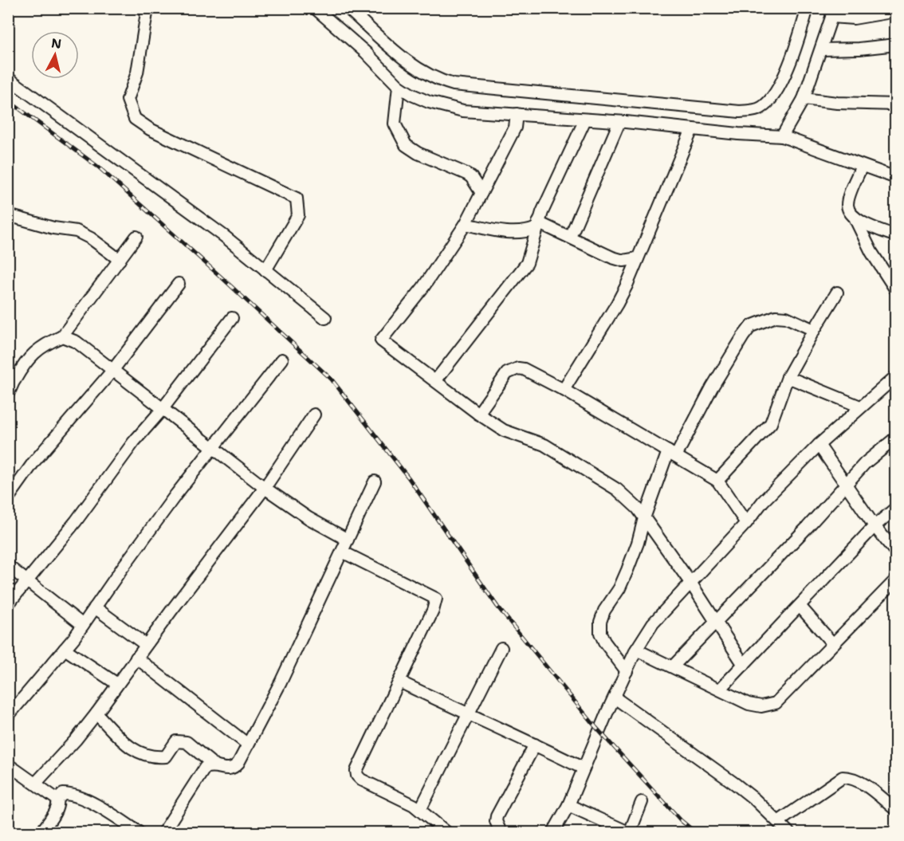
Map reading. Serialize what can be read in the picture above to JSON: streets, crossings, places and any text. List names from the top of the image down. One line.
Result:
{"north":"top"}
